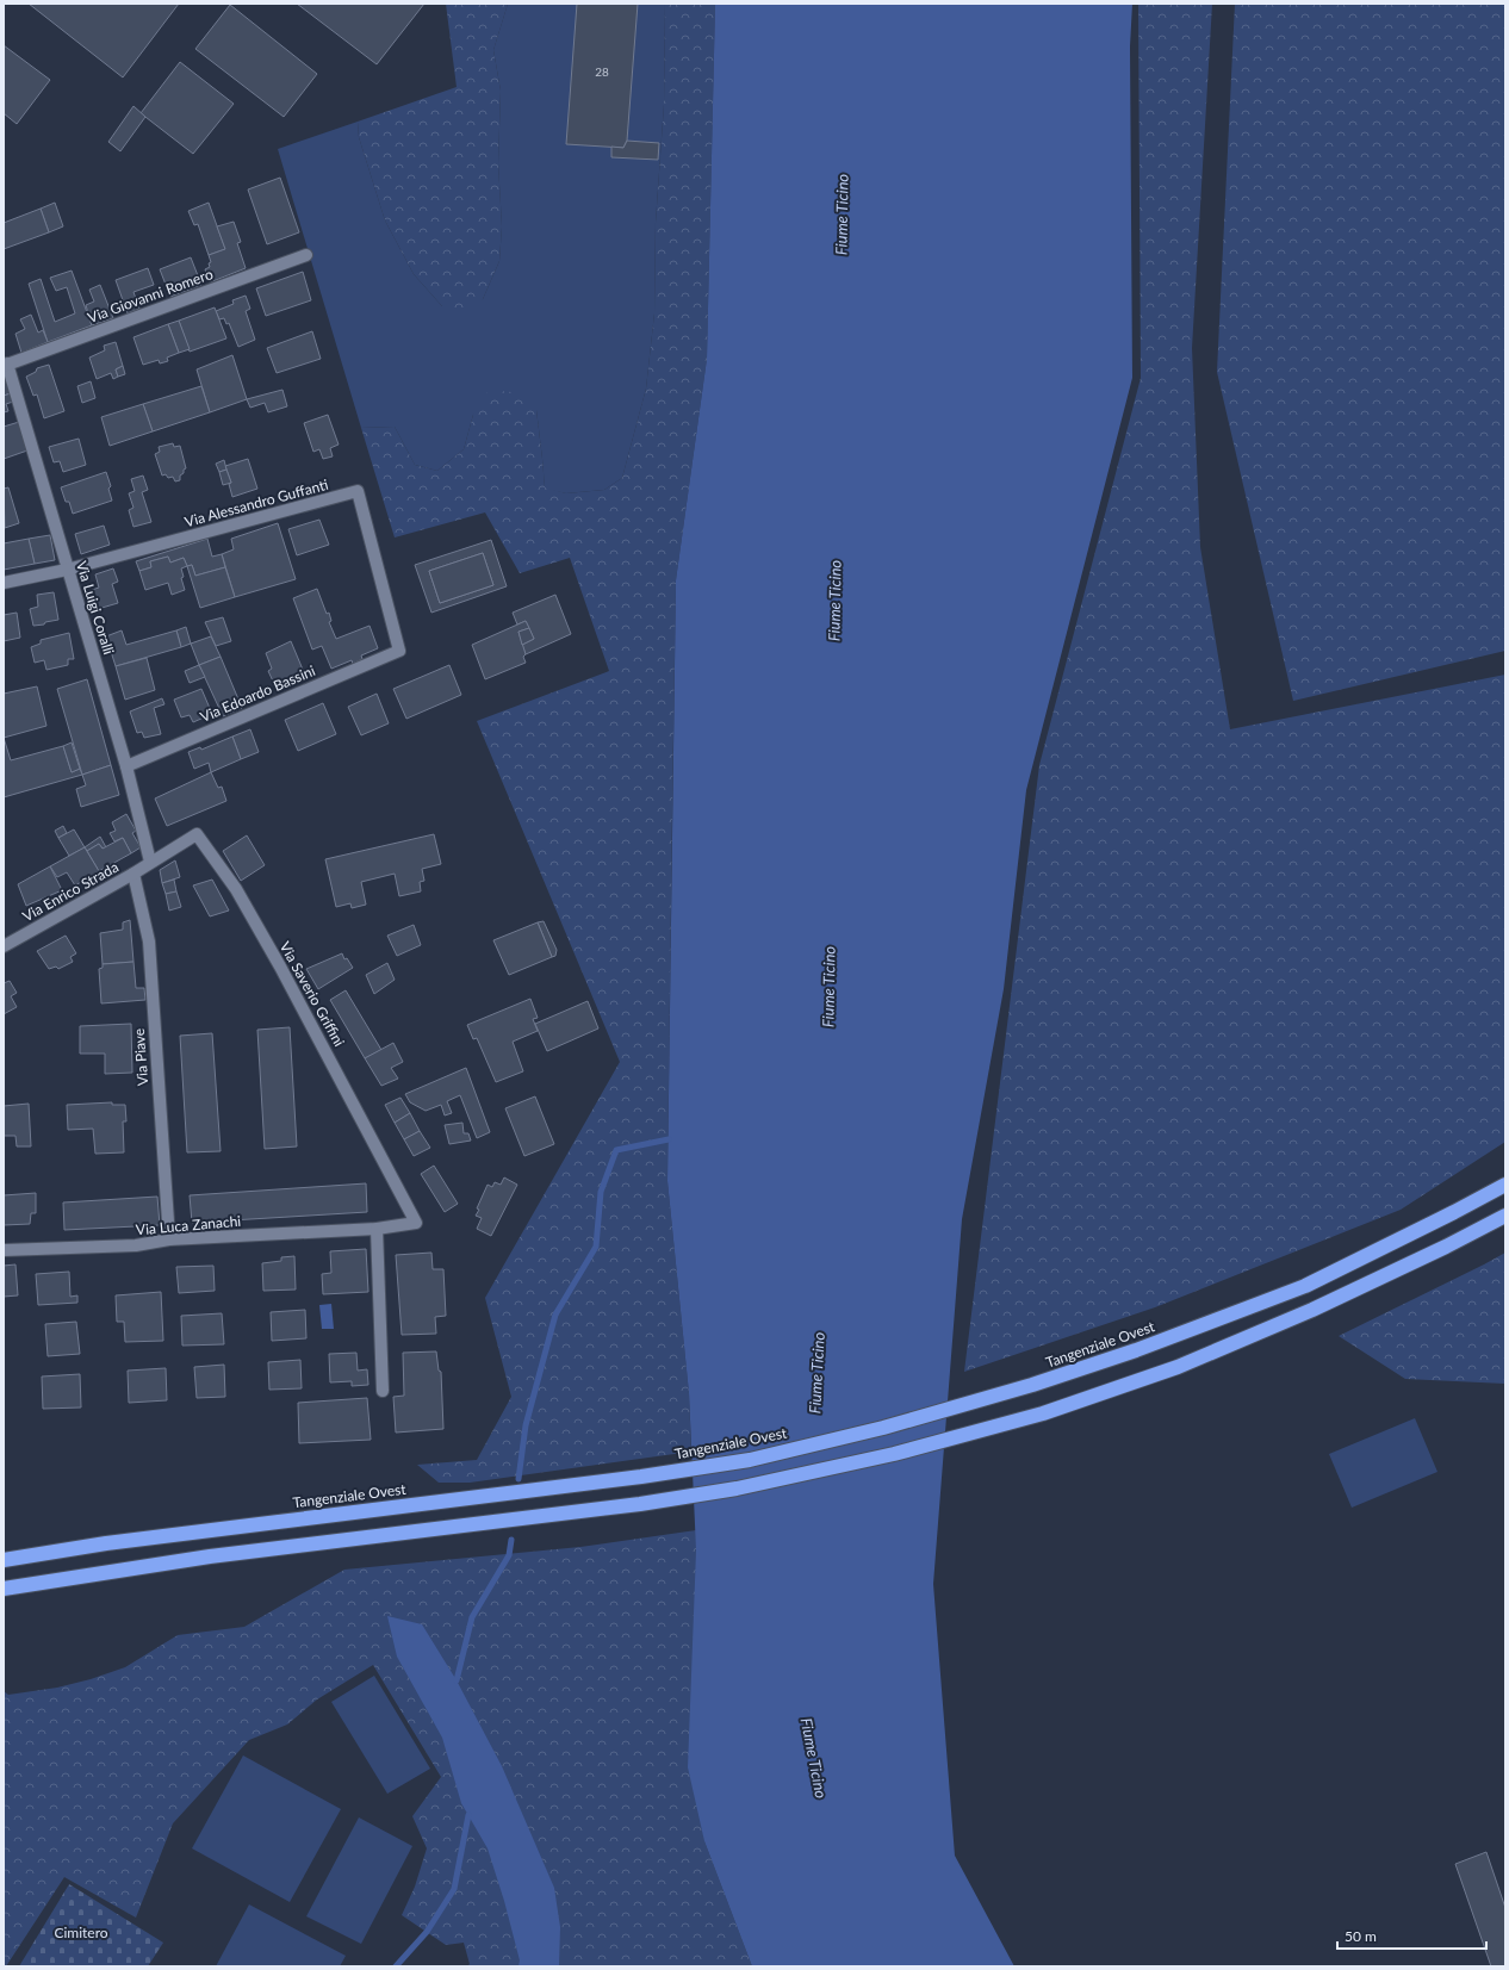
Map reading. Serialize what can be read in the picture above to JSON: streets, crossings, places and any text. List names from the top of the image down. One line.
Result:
{"streets":{"highway":["Tangenziale Ovest"],"street":["Via Giovanni Romero","Via Alessandro Guffanti","Via Luigi Coralli","Via Edoardo Bassini","Via Enrico Strada","Via Saverio Griffini","Via Piave","Via Luca Zanachi"]},"crossings":[["Via Giovanni Romero","Via Luigi Coralli"],["Via Alessandro Guffanti","Via Luigi Coralli"],["Via Alessandro Guffanti","Via Edoardo Bassini"],["Via Luigi Coralli","Via Edoardo Bassini"],["Via Luigi Coralli","Via Enrico Strada"],["Via Luigi Coralli","Via Saverio Griffini"],["Via Enrico Strada","Via Saverio Griffini"],["Via Enrico Strada","Via Piave"],["Via Saverio Griffini","Via Luca Zanachi"],["Via Piave","Via Luca Zanachi"]],"water":["Fiume Ticino"],"parks":["Cimitero"],"house_numbers":["28"],"scale_bar":"50 m"}
